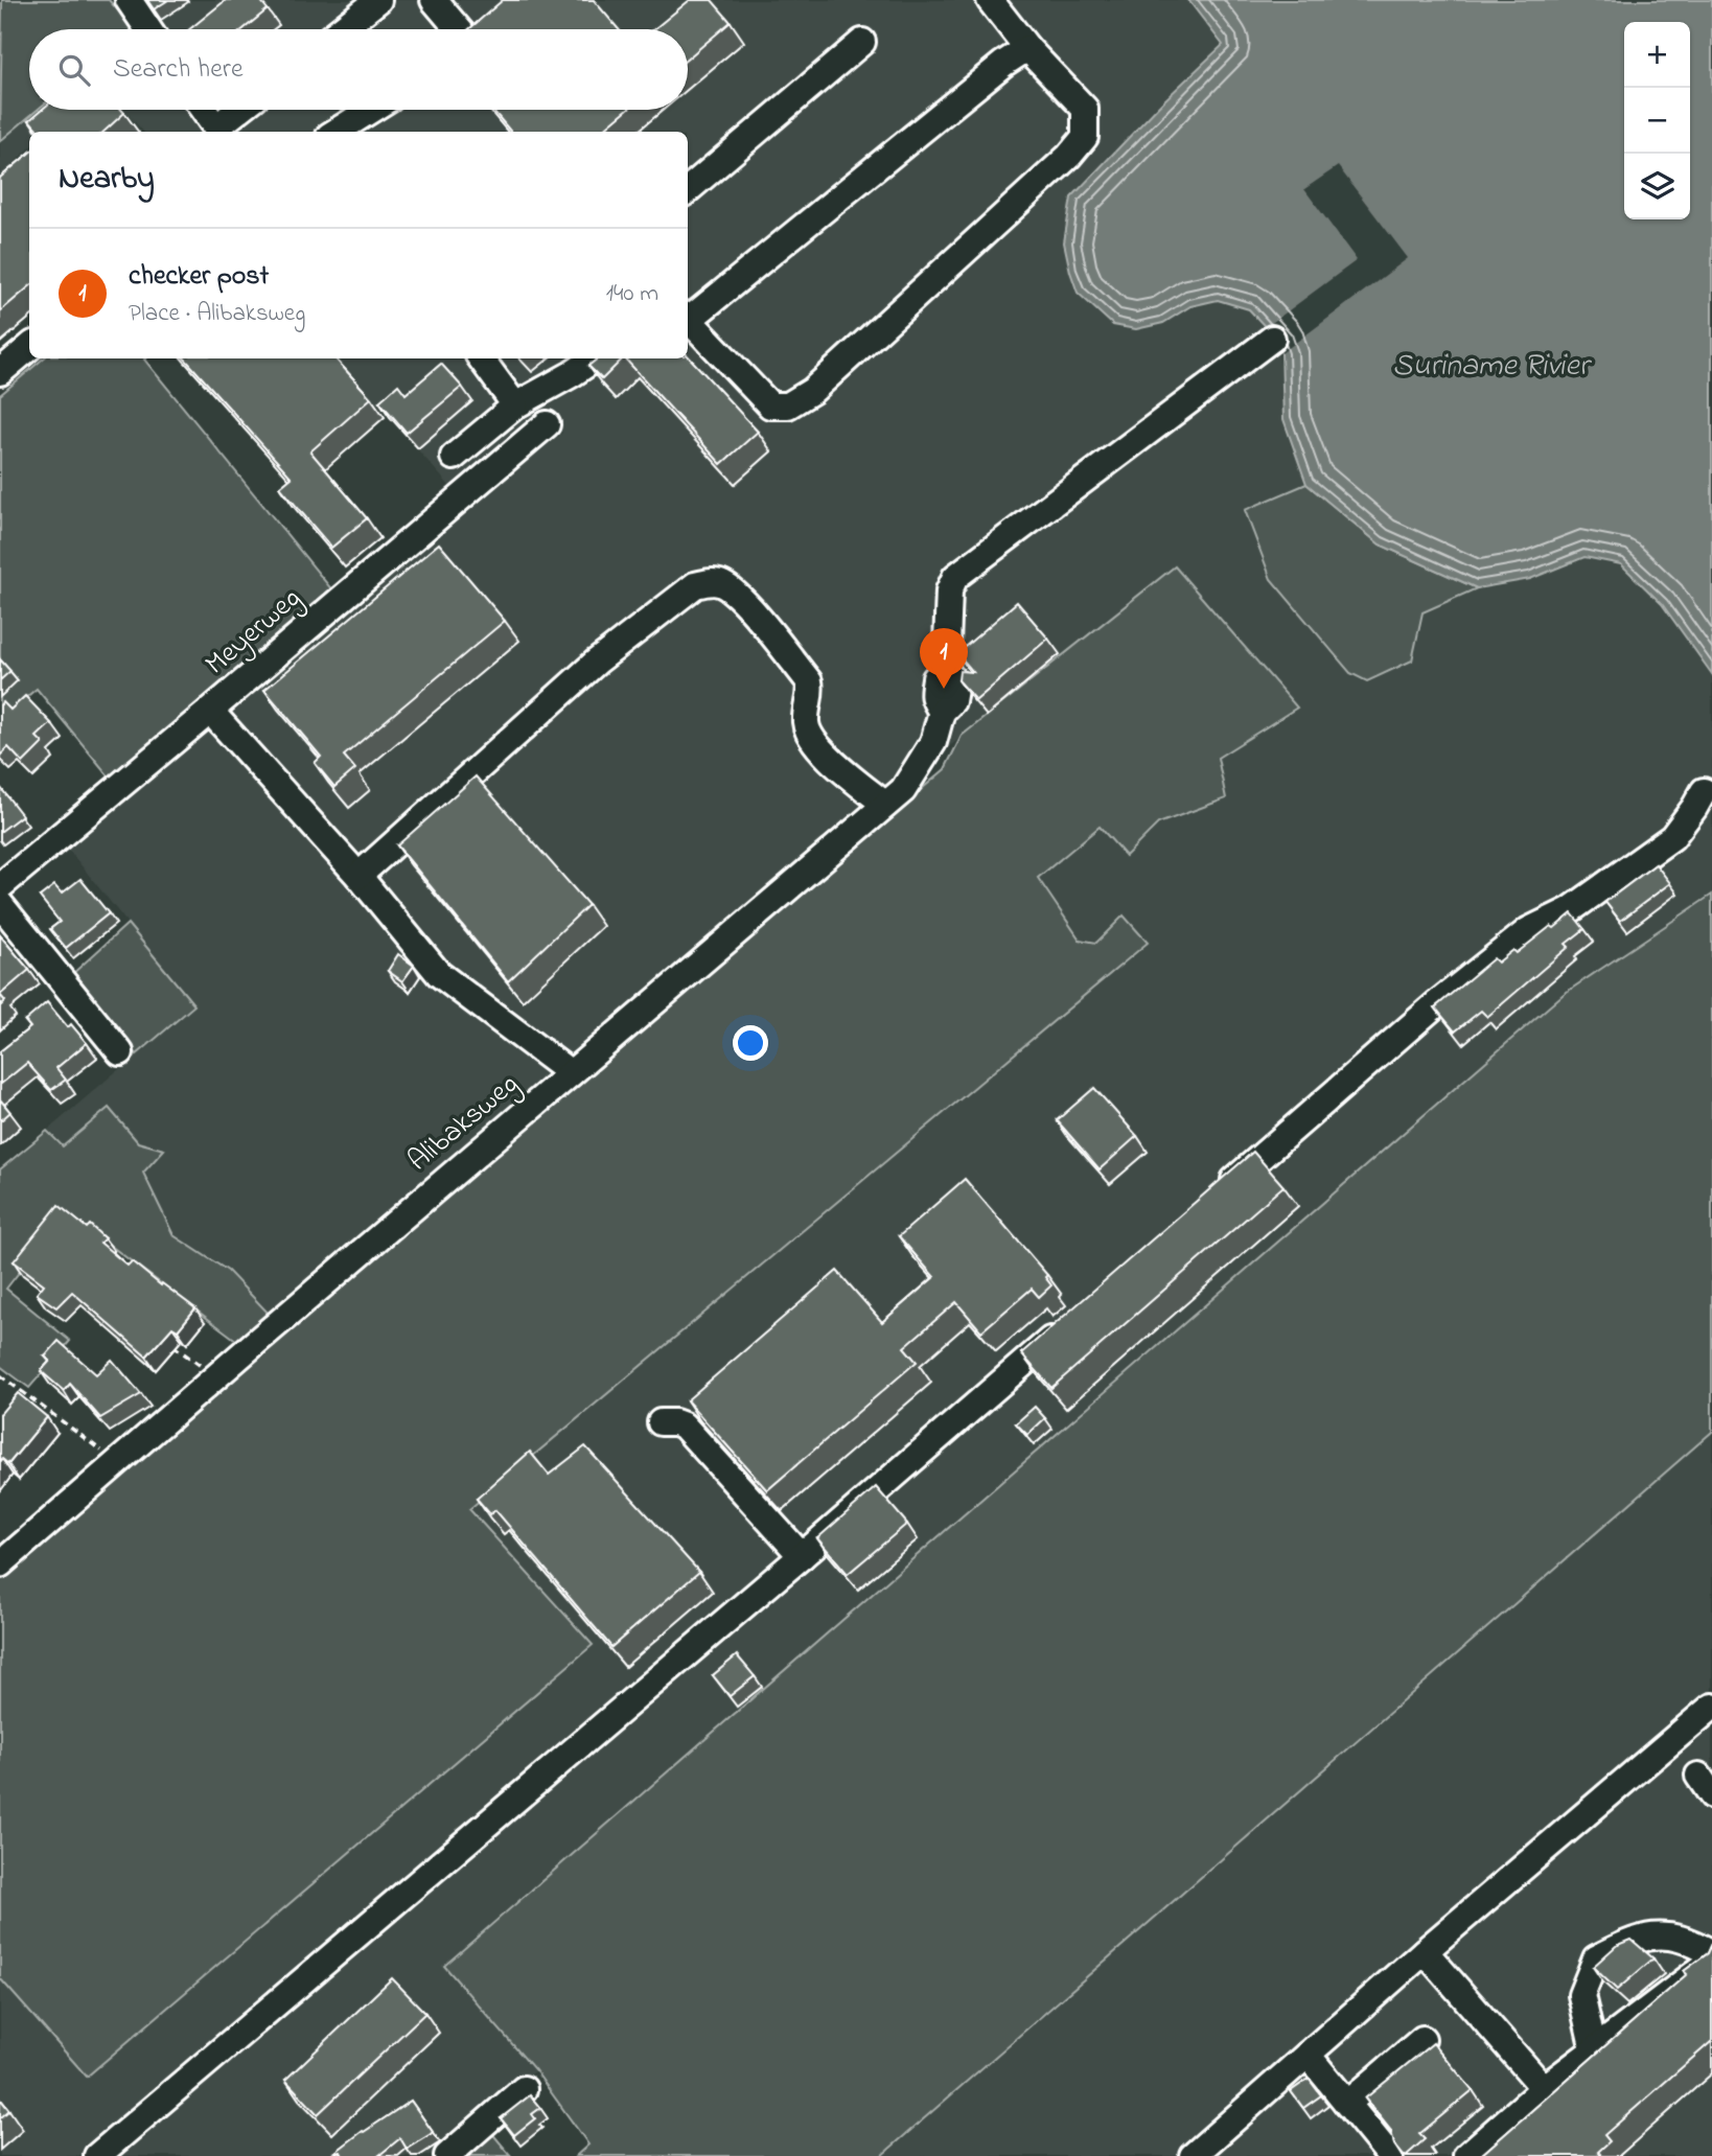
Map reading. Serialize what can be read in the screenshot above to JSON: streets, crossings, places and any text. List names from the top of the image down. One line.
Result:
{"streets":{"street":["Meyerweg","Alibaksweg"]},"water":["Suriname Rivier"],"page":{"map_buttons":["+","−"],"search":"Search here","heading":"Nearby","list":[{"mark":"1","name":"checker post","note":"Place · Alibaksweg","value":"140 m"}],"pins":"1"}}
